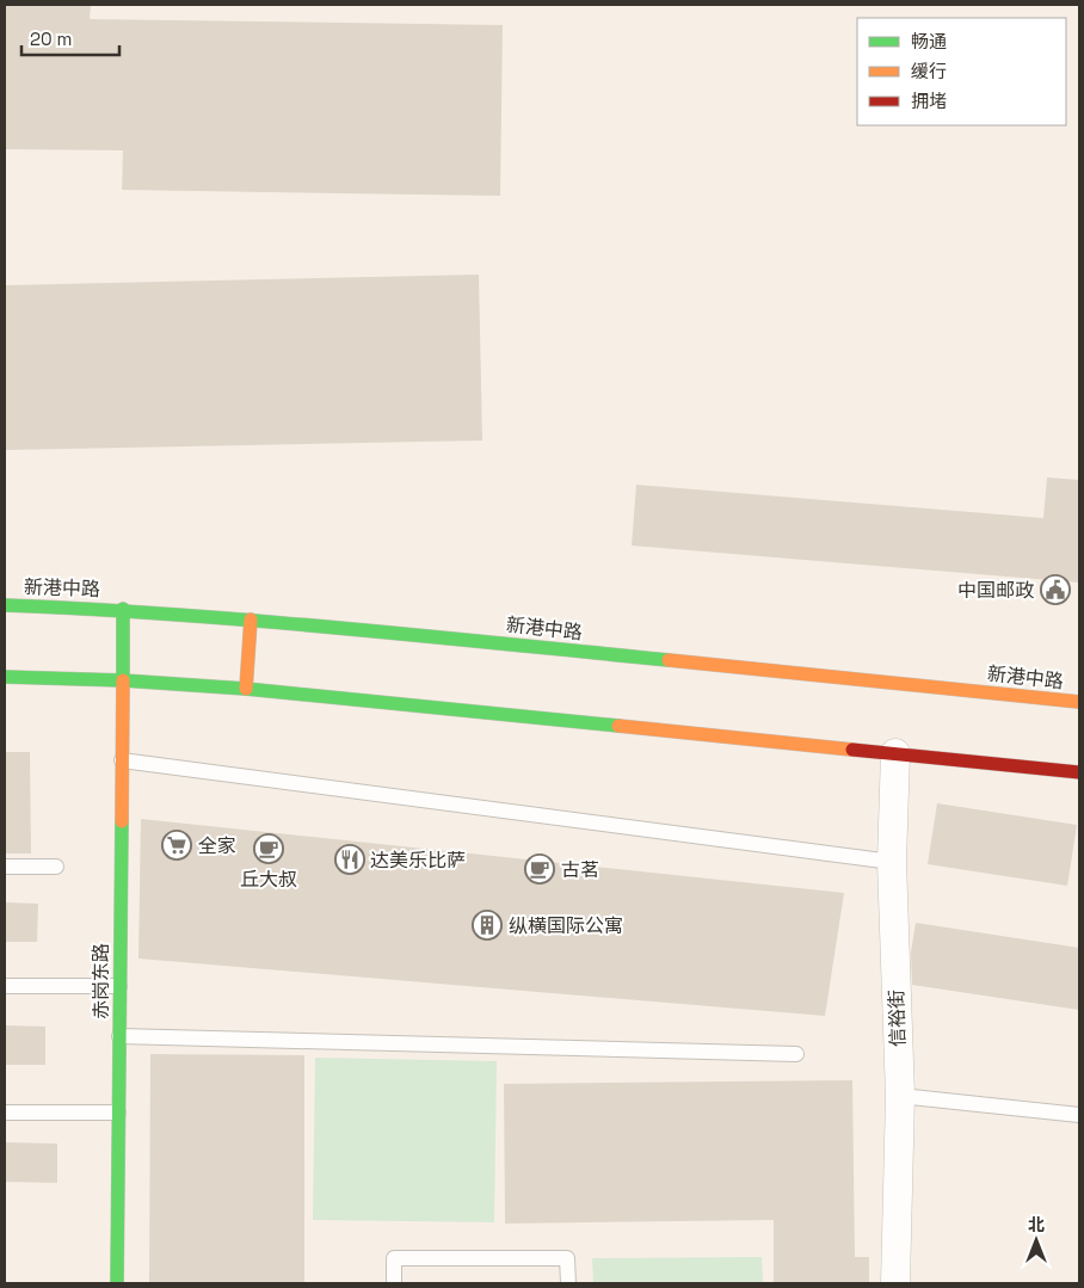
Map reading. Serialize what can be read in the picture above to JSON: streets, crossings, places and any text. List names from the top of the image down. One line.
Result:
{"streets":{"main road":["新港中路","赤岗东路"],"street":["信裕街"]},"crossings":[["新港中路","赤岗东路"]],"places":{"public building":["中国邮政"],"supermarket":["全家"],"cafe":["丘大叔","古茗"],"restaurant":["达美乐比萨"],"building":["纵横国际公寓"]},"legend":["畅通","缓行","拥堵"],"scale_bar":"20 m","north":"top"}
